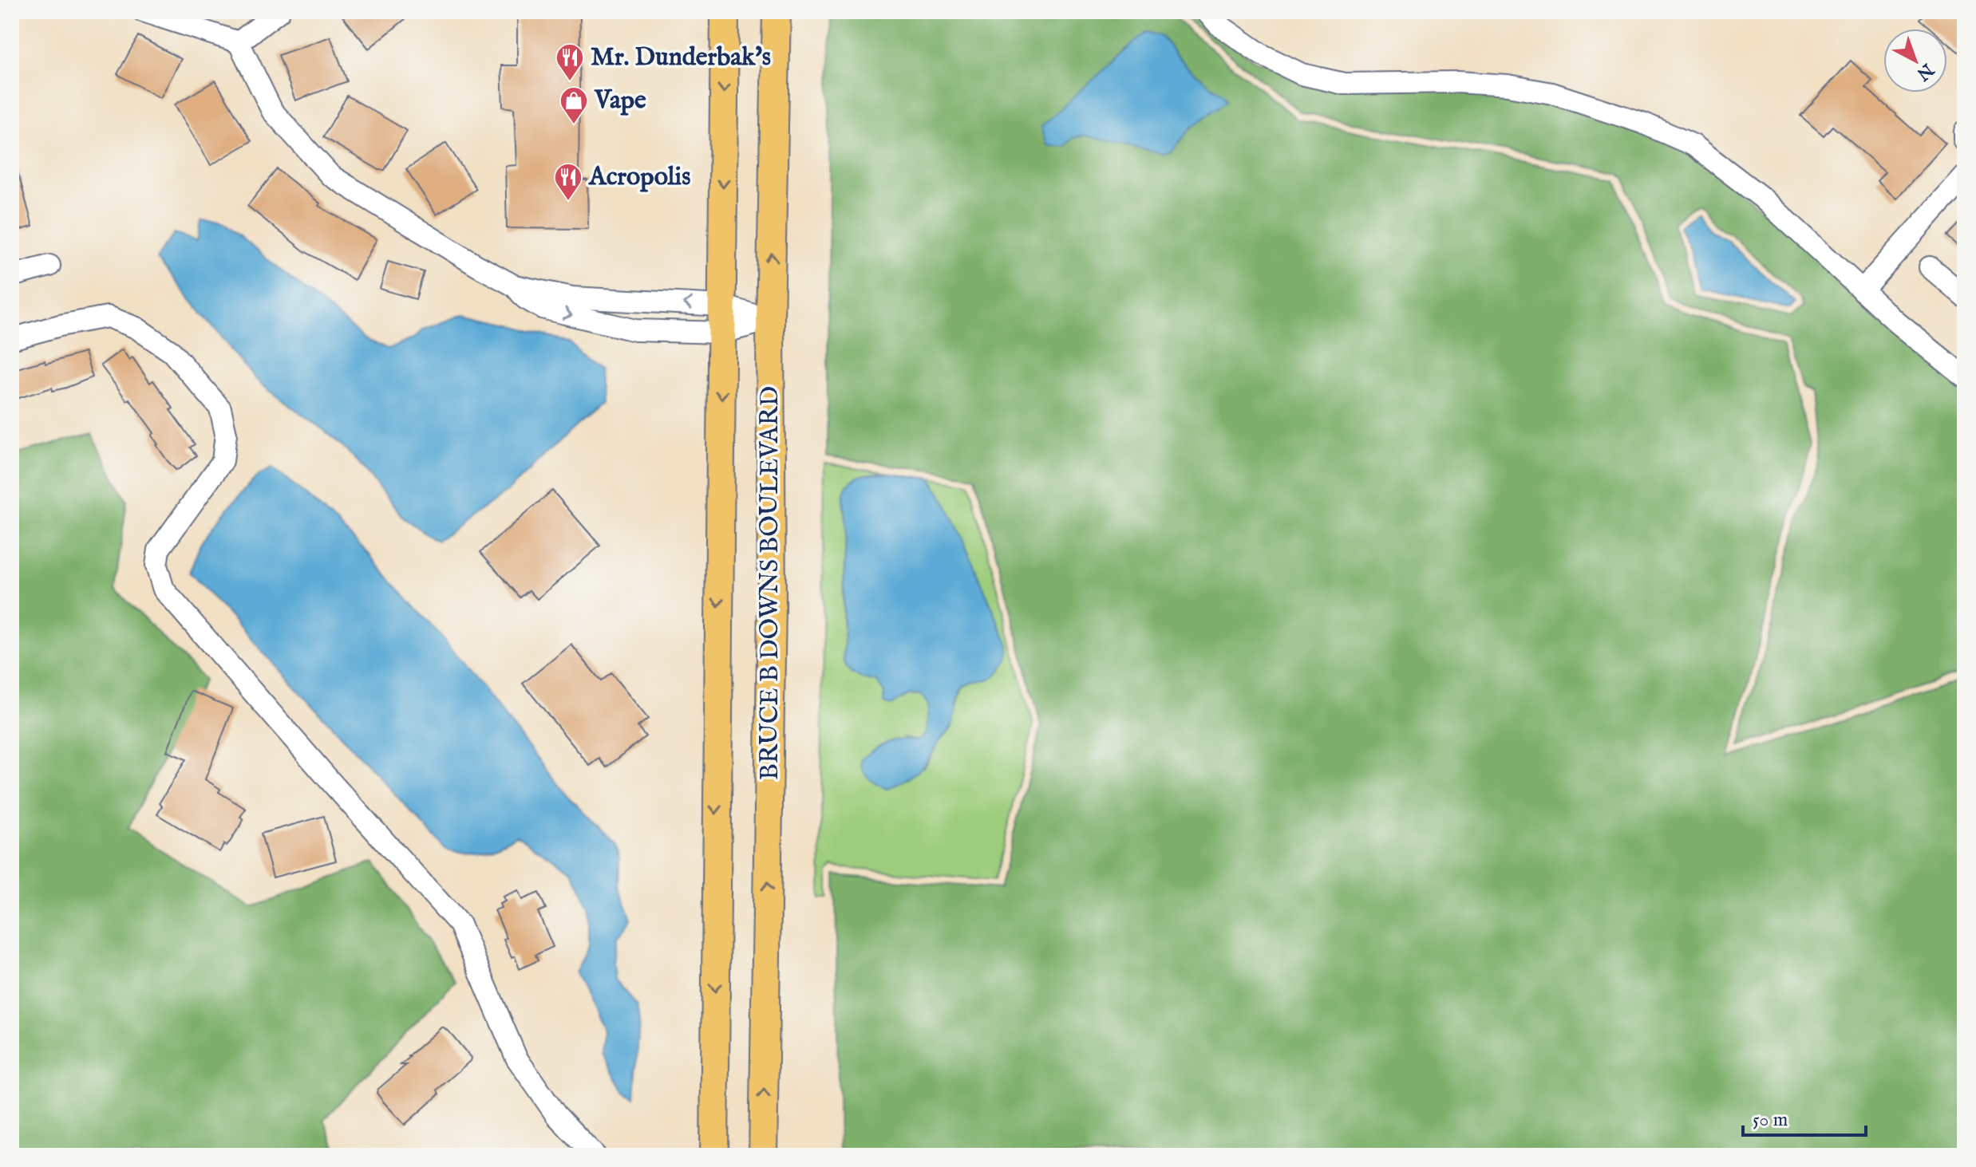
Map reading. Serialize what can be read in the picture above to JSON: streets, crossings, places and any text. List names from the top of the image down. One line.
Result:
{"streets":{"main road":["BRUCE B DOWNS BOULEVARD"]},"places":{"restaurant":["Mr. Dunderbak's","Acropolis"],"shop":["Vape"]},"scale_bar":"50 m","north":"bottom right"}
